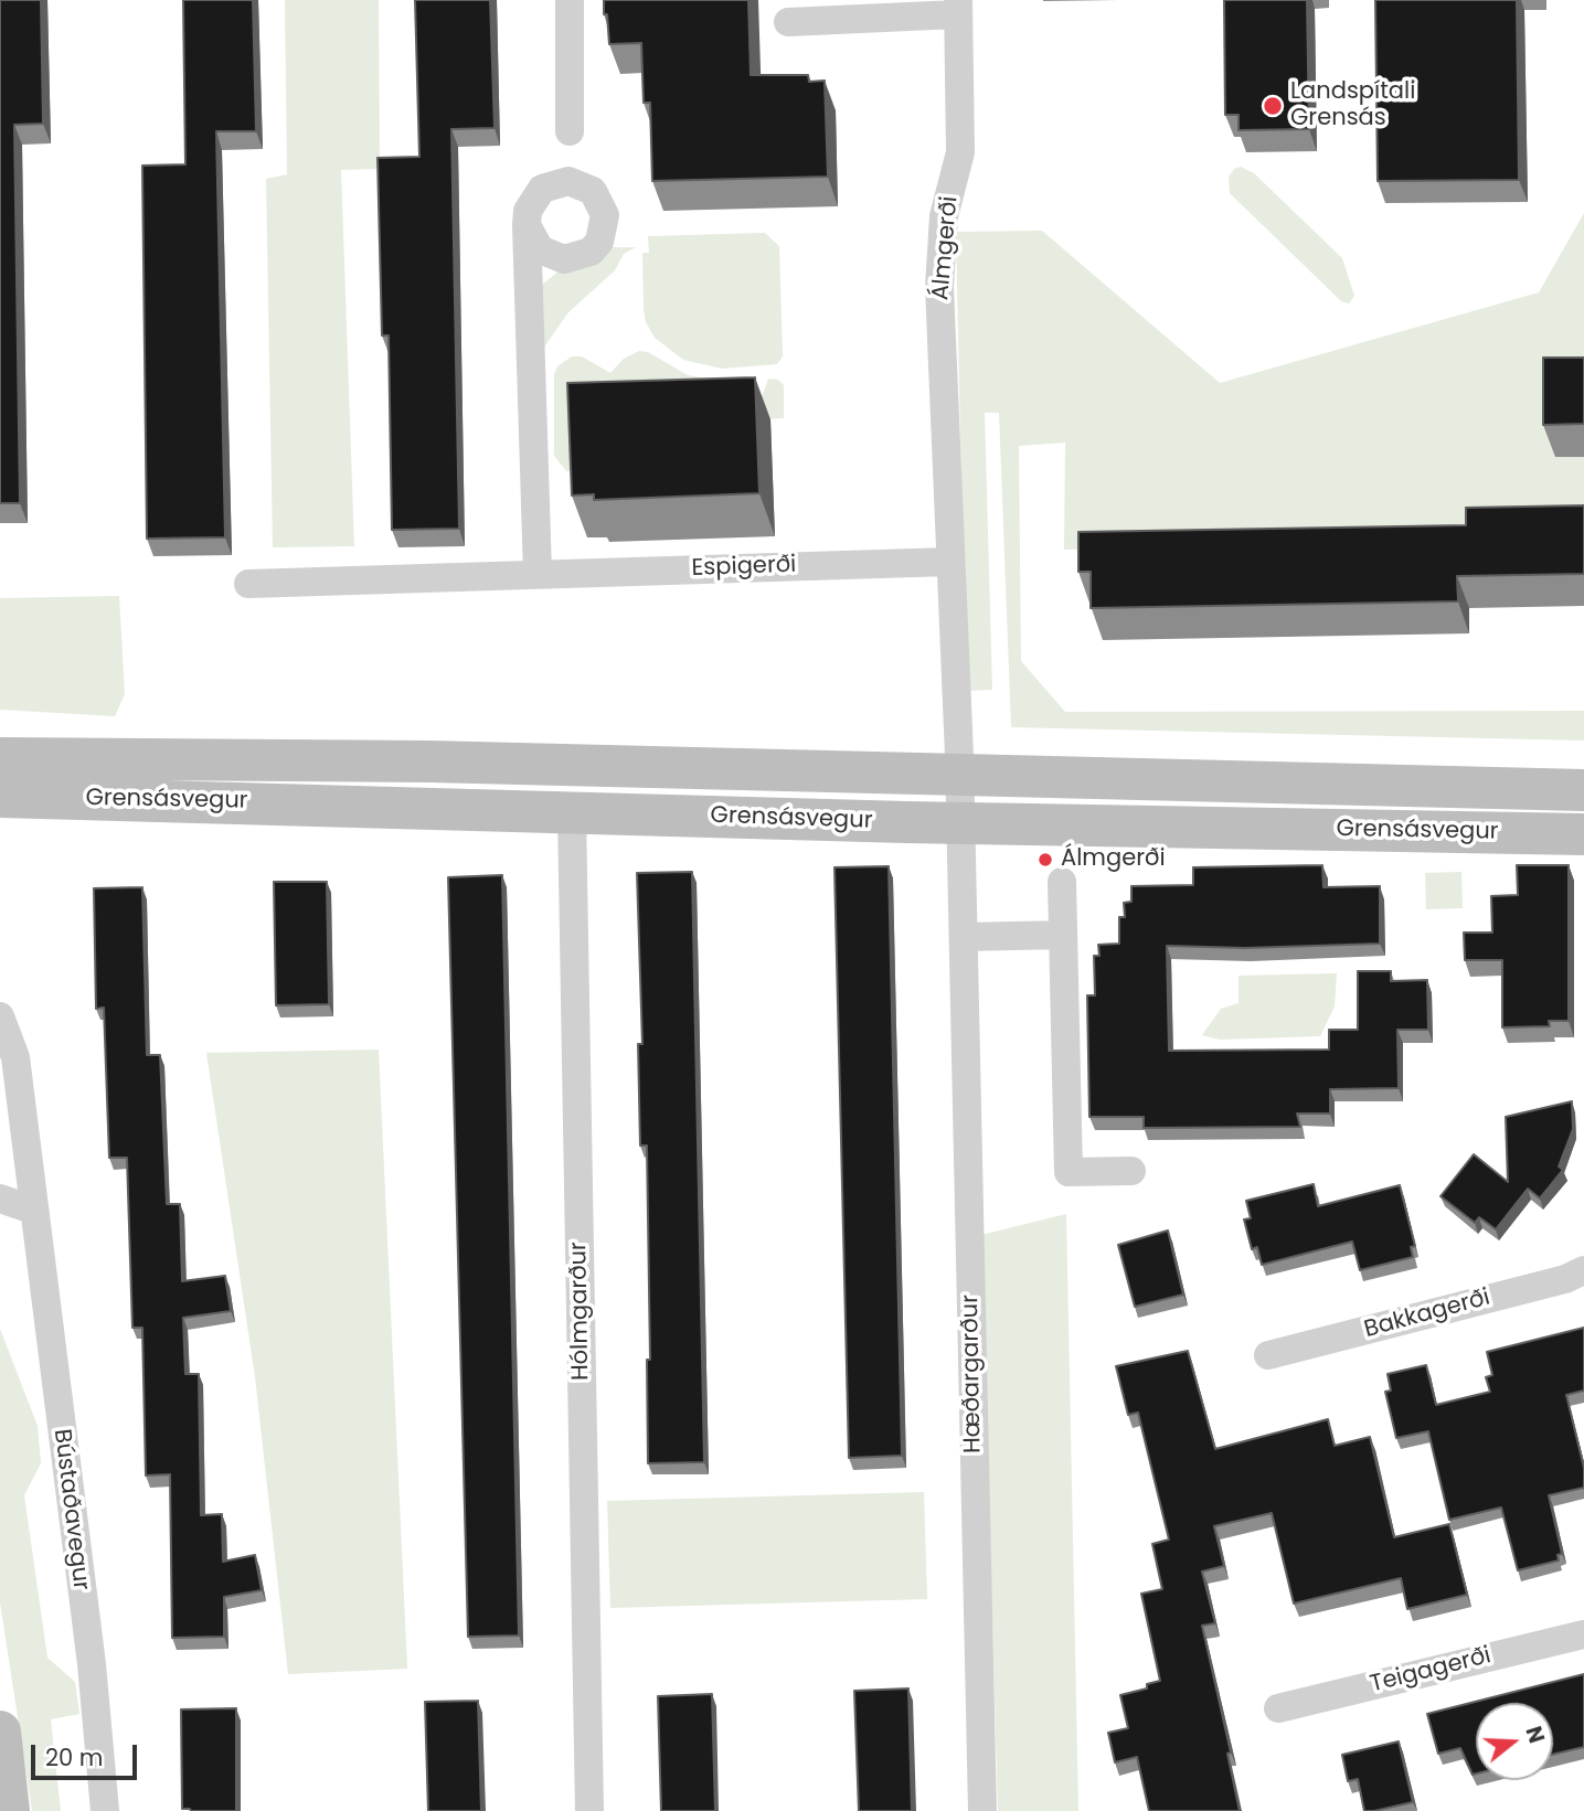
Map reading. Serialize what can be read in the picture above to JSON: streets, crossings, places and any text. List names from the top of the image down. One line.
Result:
{"streets":{"main road":["Grensásvegur"],"street":["Álmgerði","Espigerði","Hólmgarður","Bakkagerði","Hæðargarður","Bústaðavegur","Teigagerði"]},"crossings":[["Álmgerði","Espigerði"],["Álmgerði","Grensásvegur"],["Álmgerði","Hæðargarður"],["Grensásvegur","Hólmgarður"],["Grensásvegur","Hæðargarður"]],"places":["Landspítali Grensás","Álmgerði"],"scale_bar":"20 m","north":"right"}
